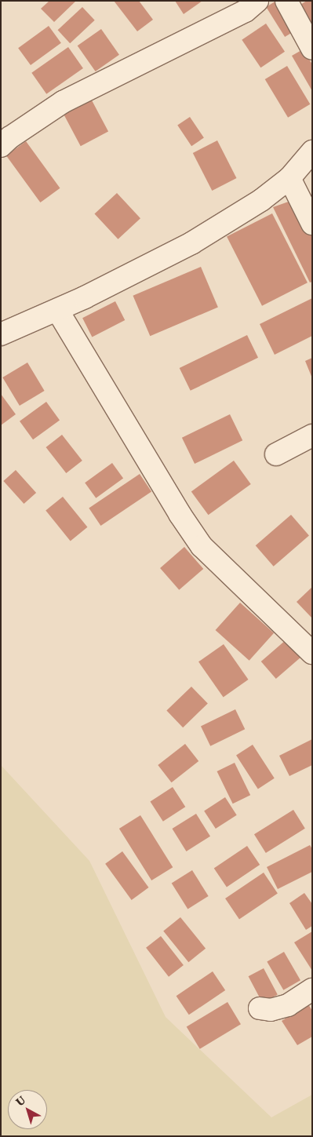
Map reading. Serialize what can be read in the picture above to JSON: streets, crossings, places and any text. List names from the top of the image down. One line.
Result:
{"north":"top left"}
